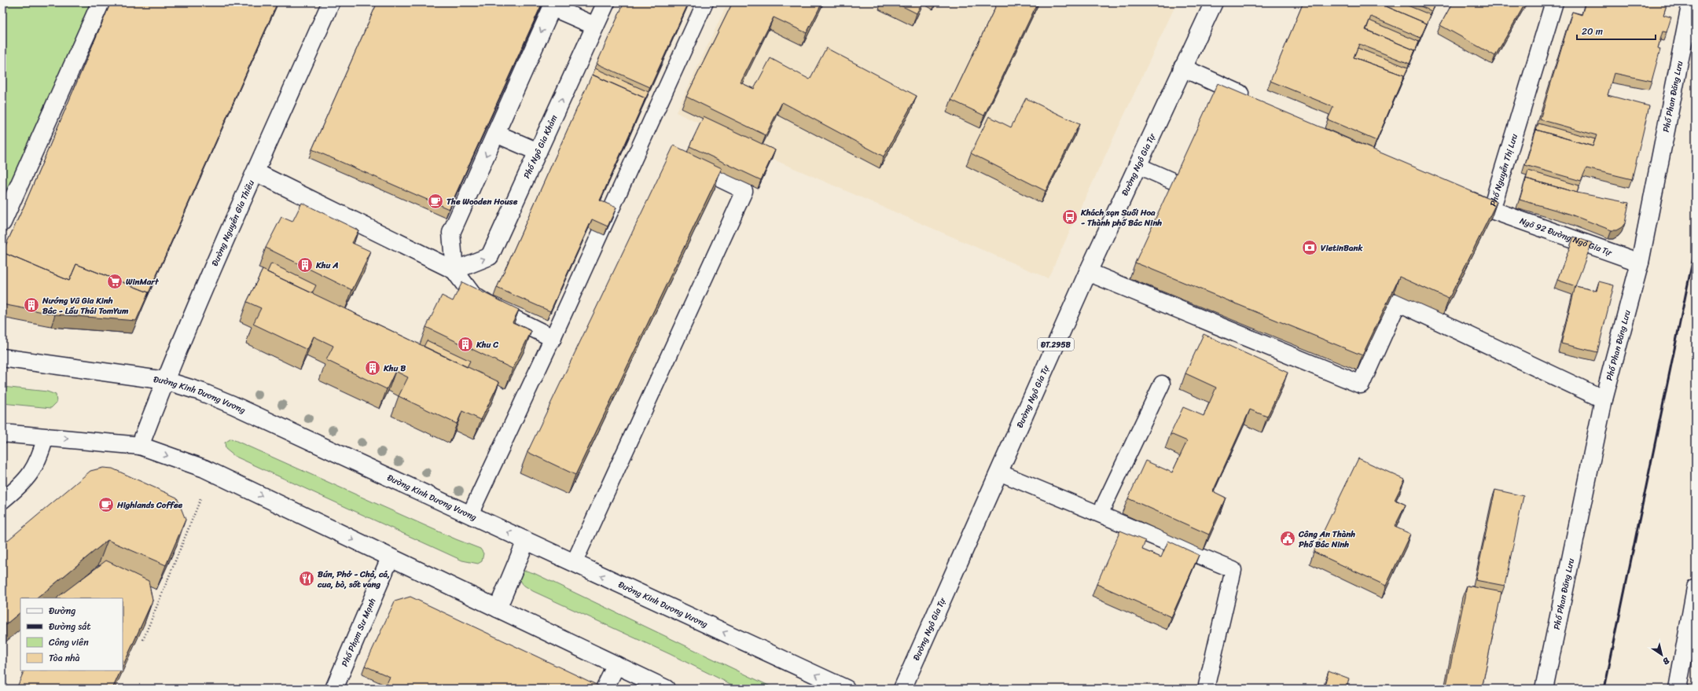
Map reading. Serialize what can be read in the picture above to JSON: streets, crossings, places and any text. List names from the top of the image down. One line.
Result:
{"streets":{"street":["Phố Phan Đăng Lưu","Phố Ngô Gia Khảm","Đường Ngô Gia Tự","Phố Nguyễn Thị Lưu","Đường Nguyễn Gia Thiều","Ngõ 92 Đường Ngô Gia Tự","ĐT.295B","Đường Kinh Dương Vương","Phố Phạm Sư Mạnh"]},"crossings":[["Phố Phan Đăng Lưu","Ngõ 92 Đường Ngô Gia Tự"],["Phố Nguyễn Thị Lưu","Ngõ 92 Đường Ngô Gia Tự"],["Đường Nguyễn Gia Thiều","Đường Kinh Dương Vương"]],"places":{"cafe":["The Wooden House","Highlands Coffee"],"bus stop":["Khách sạn Suối Hoa - Thành phố Bắc Ninh"],"bank":["VietinBank"],"building":["Khu A","Nướng Vũ Gia Kinh Bắc - Lẩu Thái TomYum","Khu C","Khu B"],"supermarket":["WinMart"],"public building":["Công An Thành Phố Bắc Ninh"],"restaurant":["Bún, Phở - Chả, cá, cua, bò, sốt vang"]},"legend":["Đường","Đường sắt","Công viên","Tòa nhà"],"scale_bar":"20 m","north":"bottom right"}
